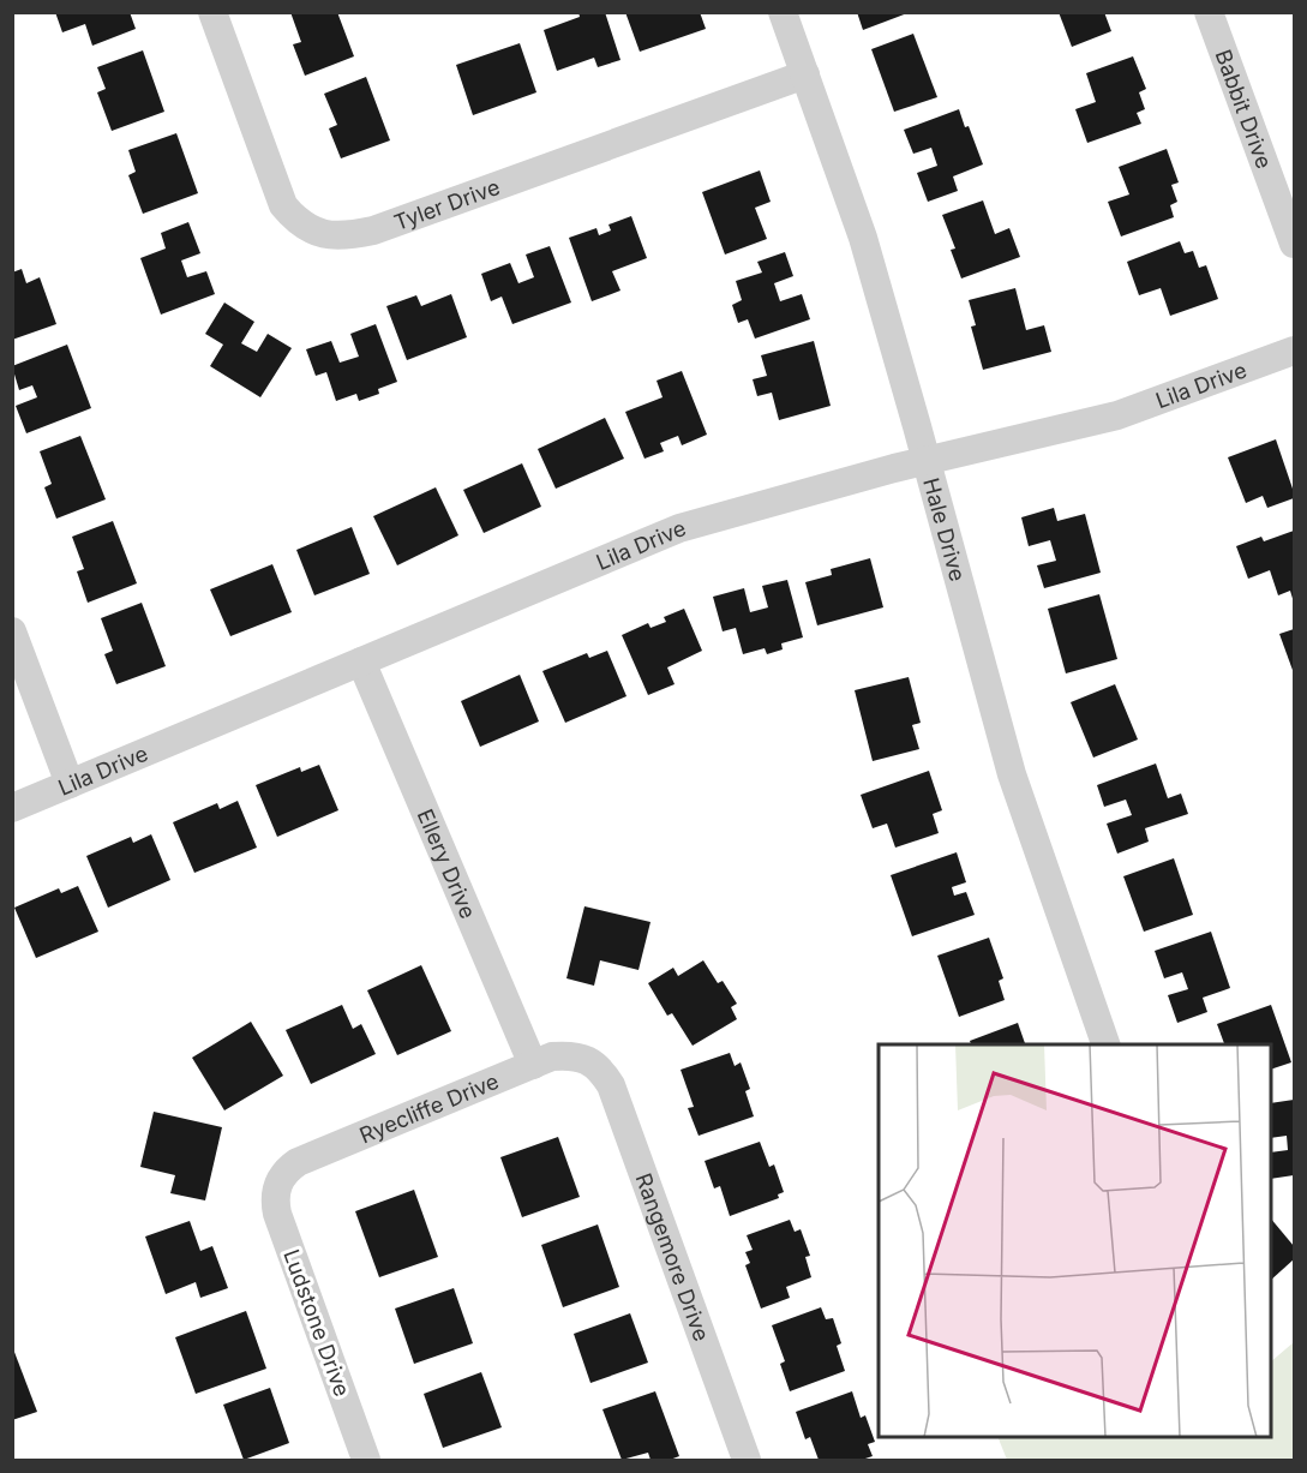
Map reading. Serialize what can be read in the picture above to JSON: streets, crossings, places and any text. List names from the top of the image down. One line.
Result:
{"streets":{"street":["Babbit Drive","Tyler Drive","Lila Drive","Hale Drive","Ellery Drive","Ryecliffe Drive","Rangemore Drive","Ludstone Drive"]},"crossings":[["Tyler Drive","Hale Drive"],["Lila Drive","Hale Drive"],["Lila Drive","Ellery Drive"],["Ellery Drive","Ryecliffe Drive"],["Ryecliffe Drive","Rangemore Drive"],["Ryecliffe Drive","Ludstone Drive"]]}
